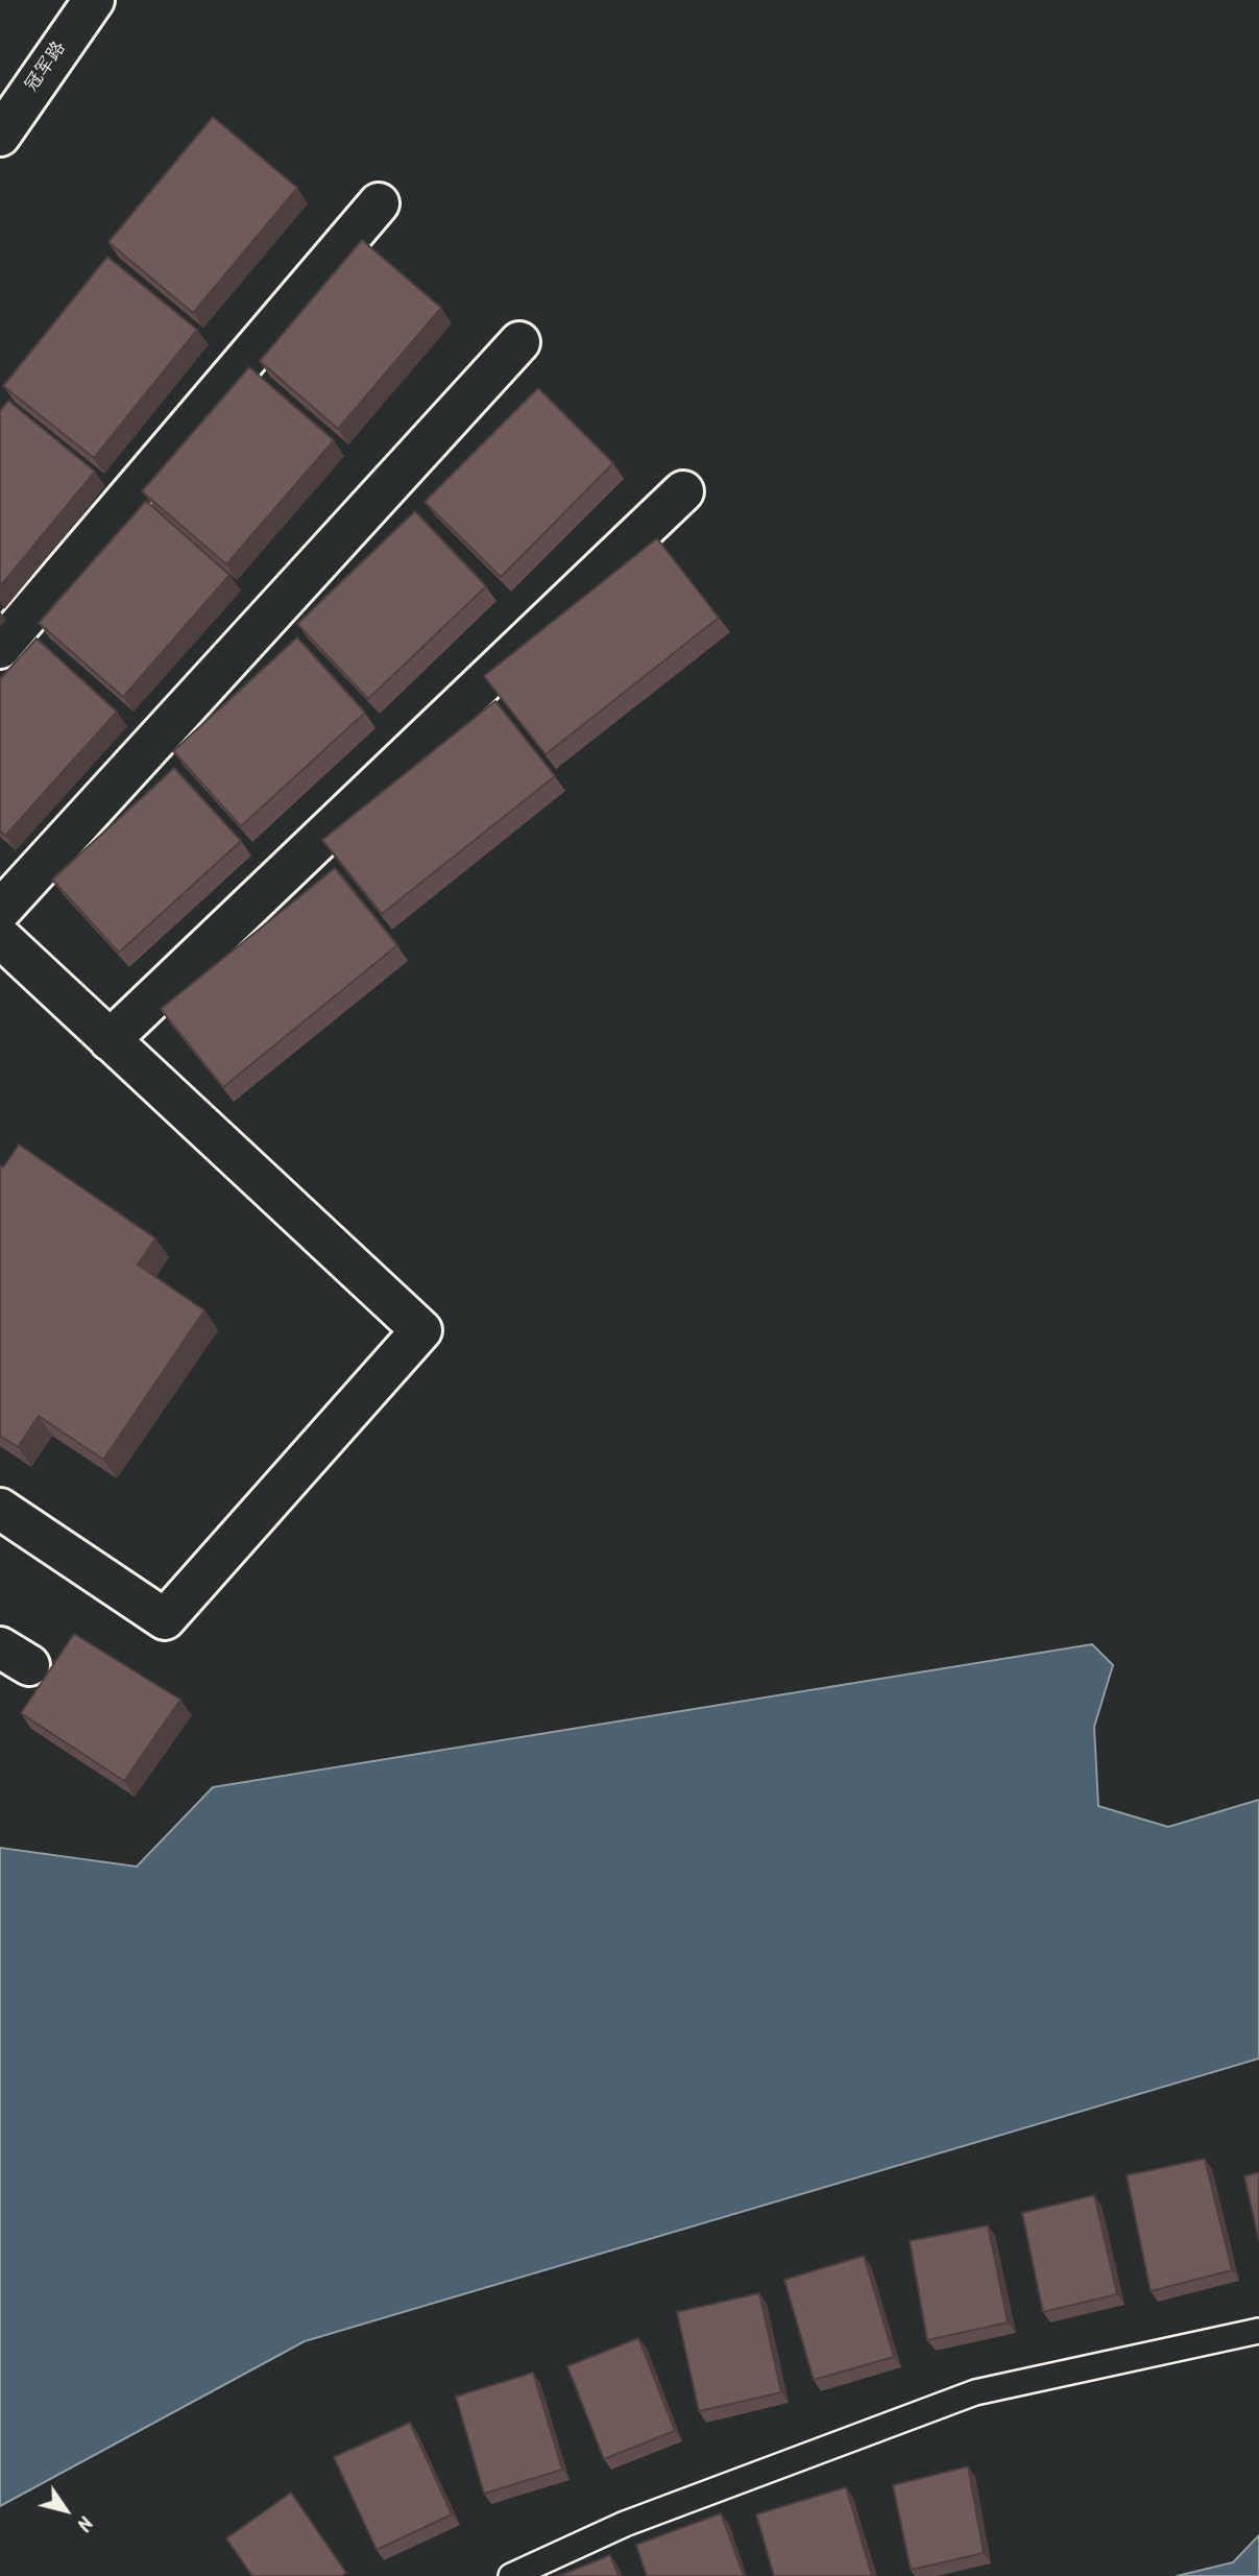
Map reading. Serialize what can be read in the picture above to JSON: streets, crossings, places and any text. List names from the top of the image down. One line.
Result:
{"streets":{"street":["冠军路"]},"north":"bottom right"}
